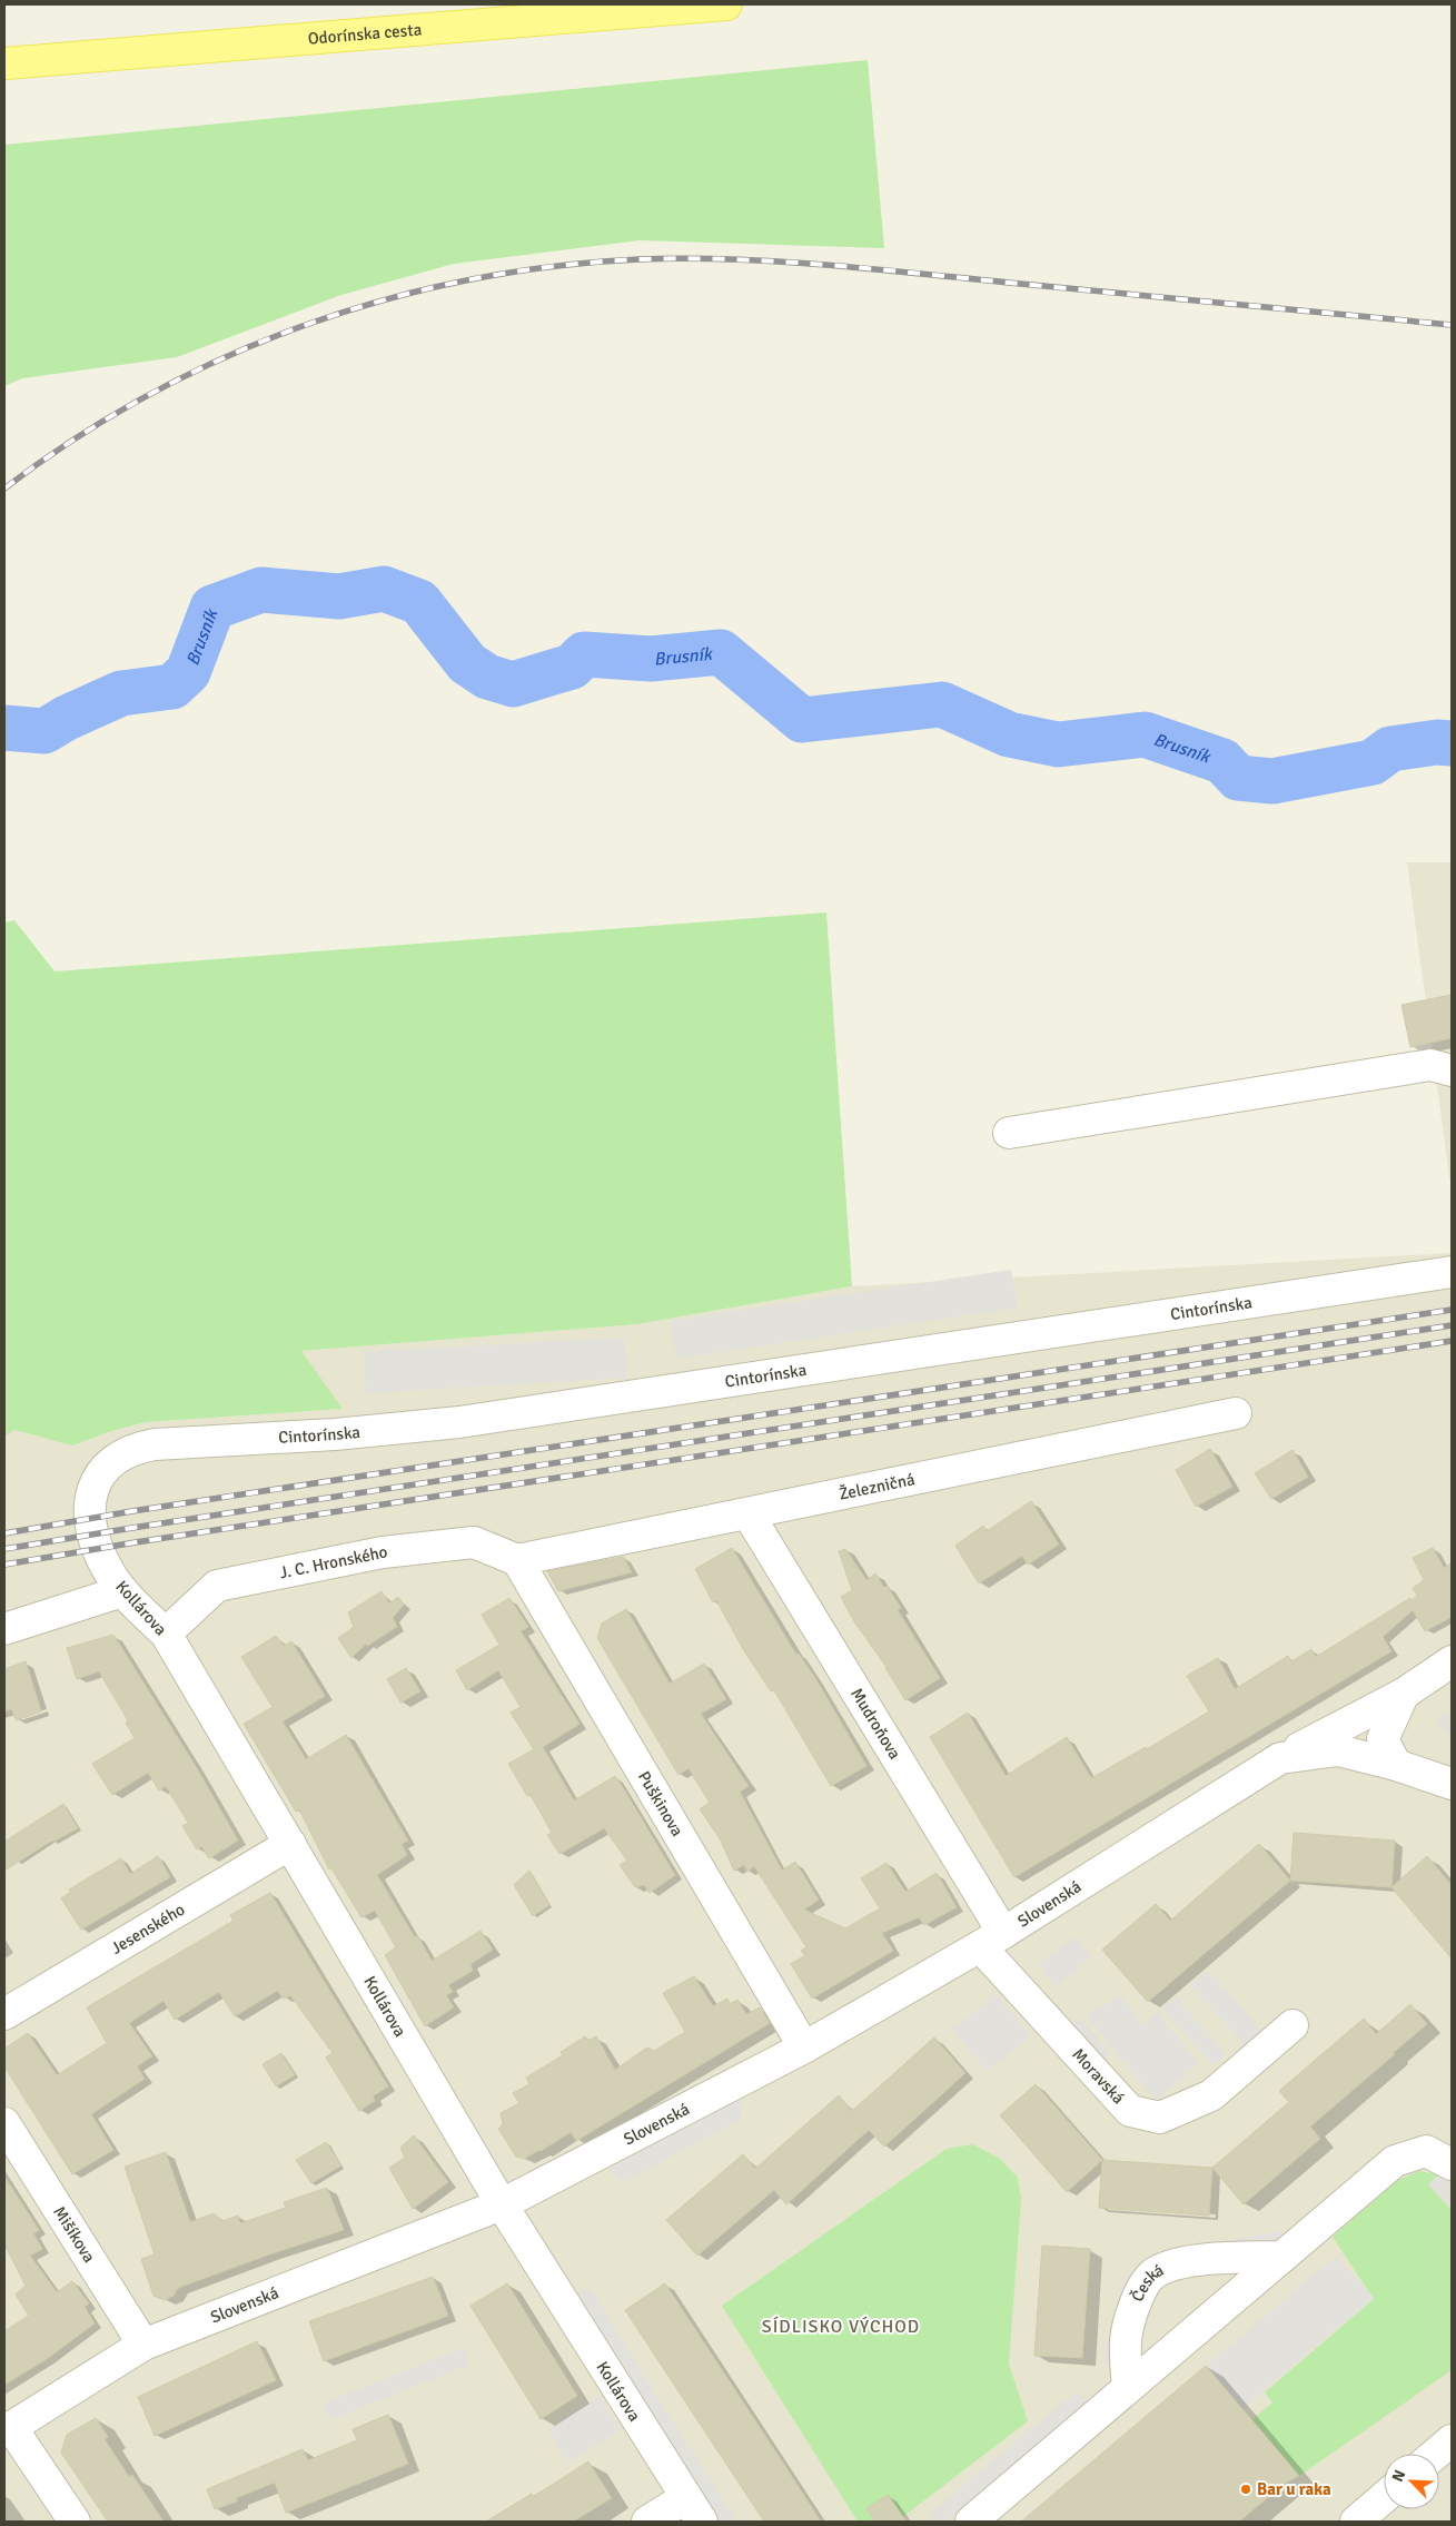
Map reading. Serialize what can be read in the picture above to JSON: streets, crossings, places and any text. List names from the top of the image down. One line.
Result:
{"streets":{"main road":["Odorínska cesta"],"street":["Cintorínska","Železničná","J. C. Hronského","Kollárova","Mudroňova","Puškinova","Slovenská","Jesenského","Moravská","Mišíkova","Česká"]},"crossings":[["Cintorínska","Kollárova"],["Železničná","J. C. Hronského"],["Železničná","Mudroňova"],["Železničná","Puškinova"],["J. C. Hronského","Kollárova"],["J. C. Hronského","Puškinova"],["Kollárova","Slovenská"],["Kollárova","Jesenského"],["Mudroňova","Slovenská"],["Mudroňova","Moravská"],["Puškinova","Slovenská"],["Slovenská","Moravská"],["Slovenská","Mišíkova"]],"districts":["SÍDLISKO VÝCHOD"],"water":["Brusník"],"places":["Bar u raka"],"north":"top left"}
